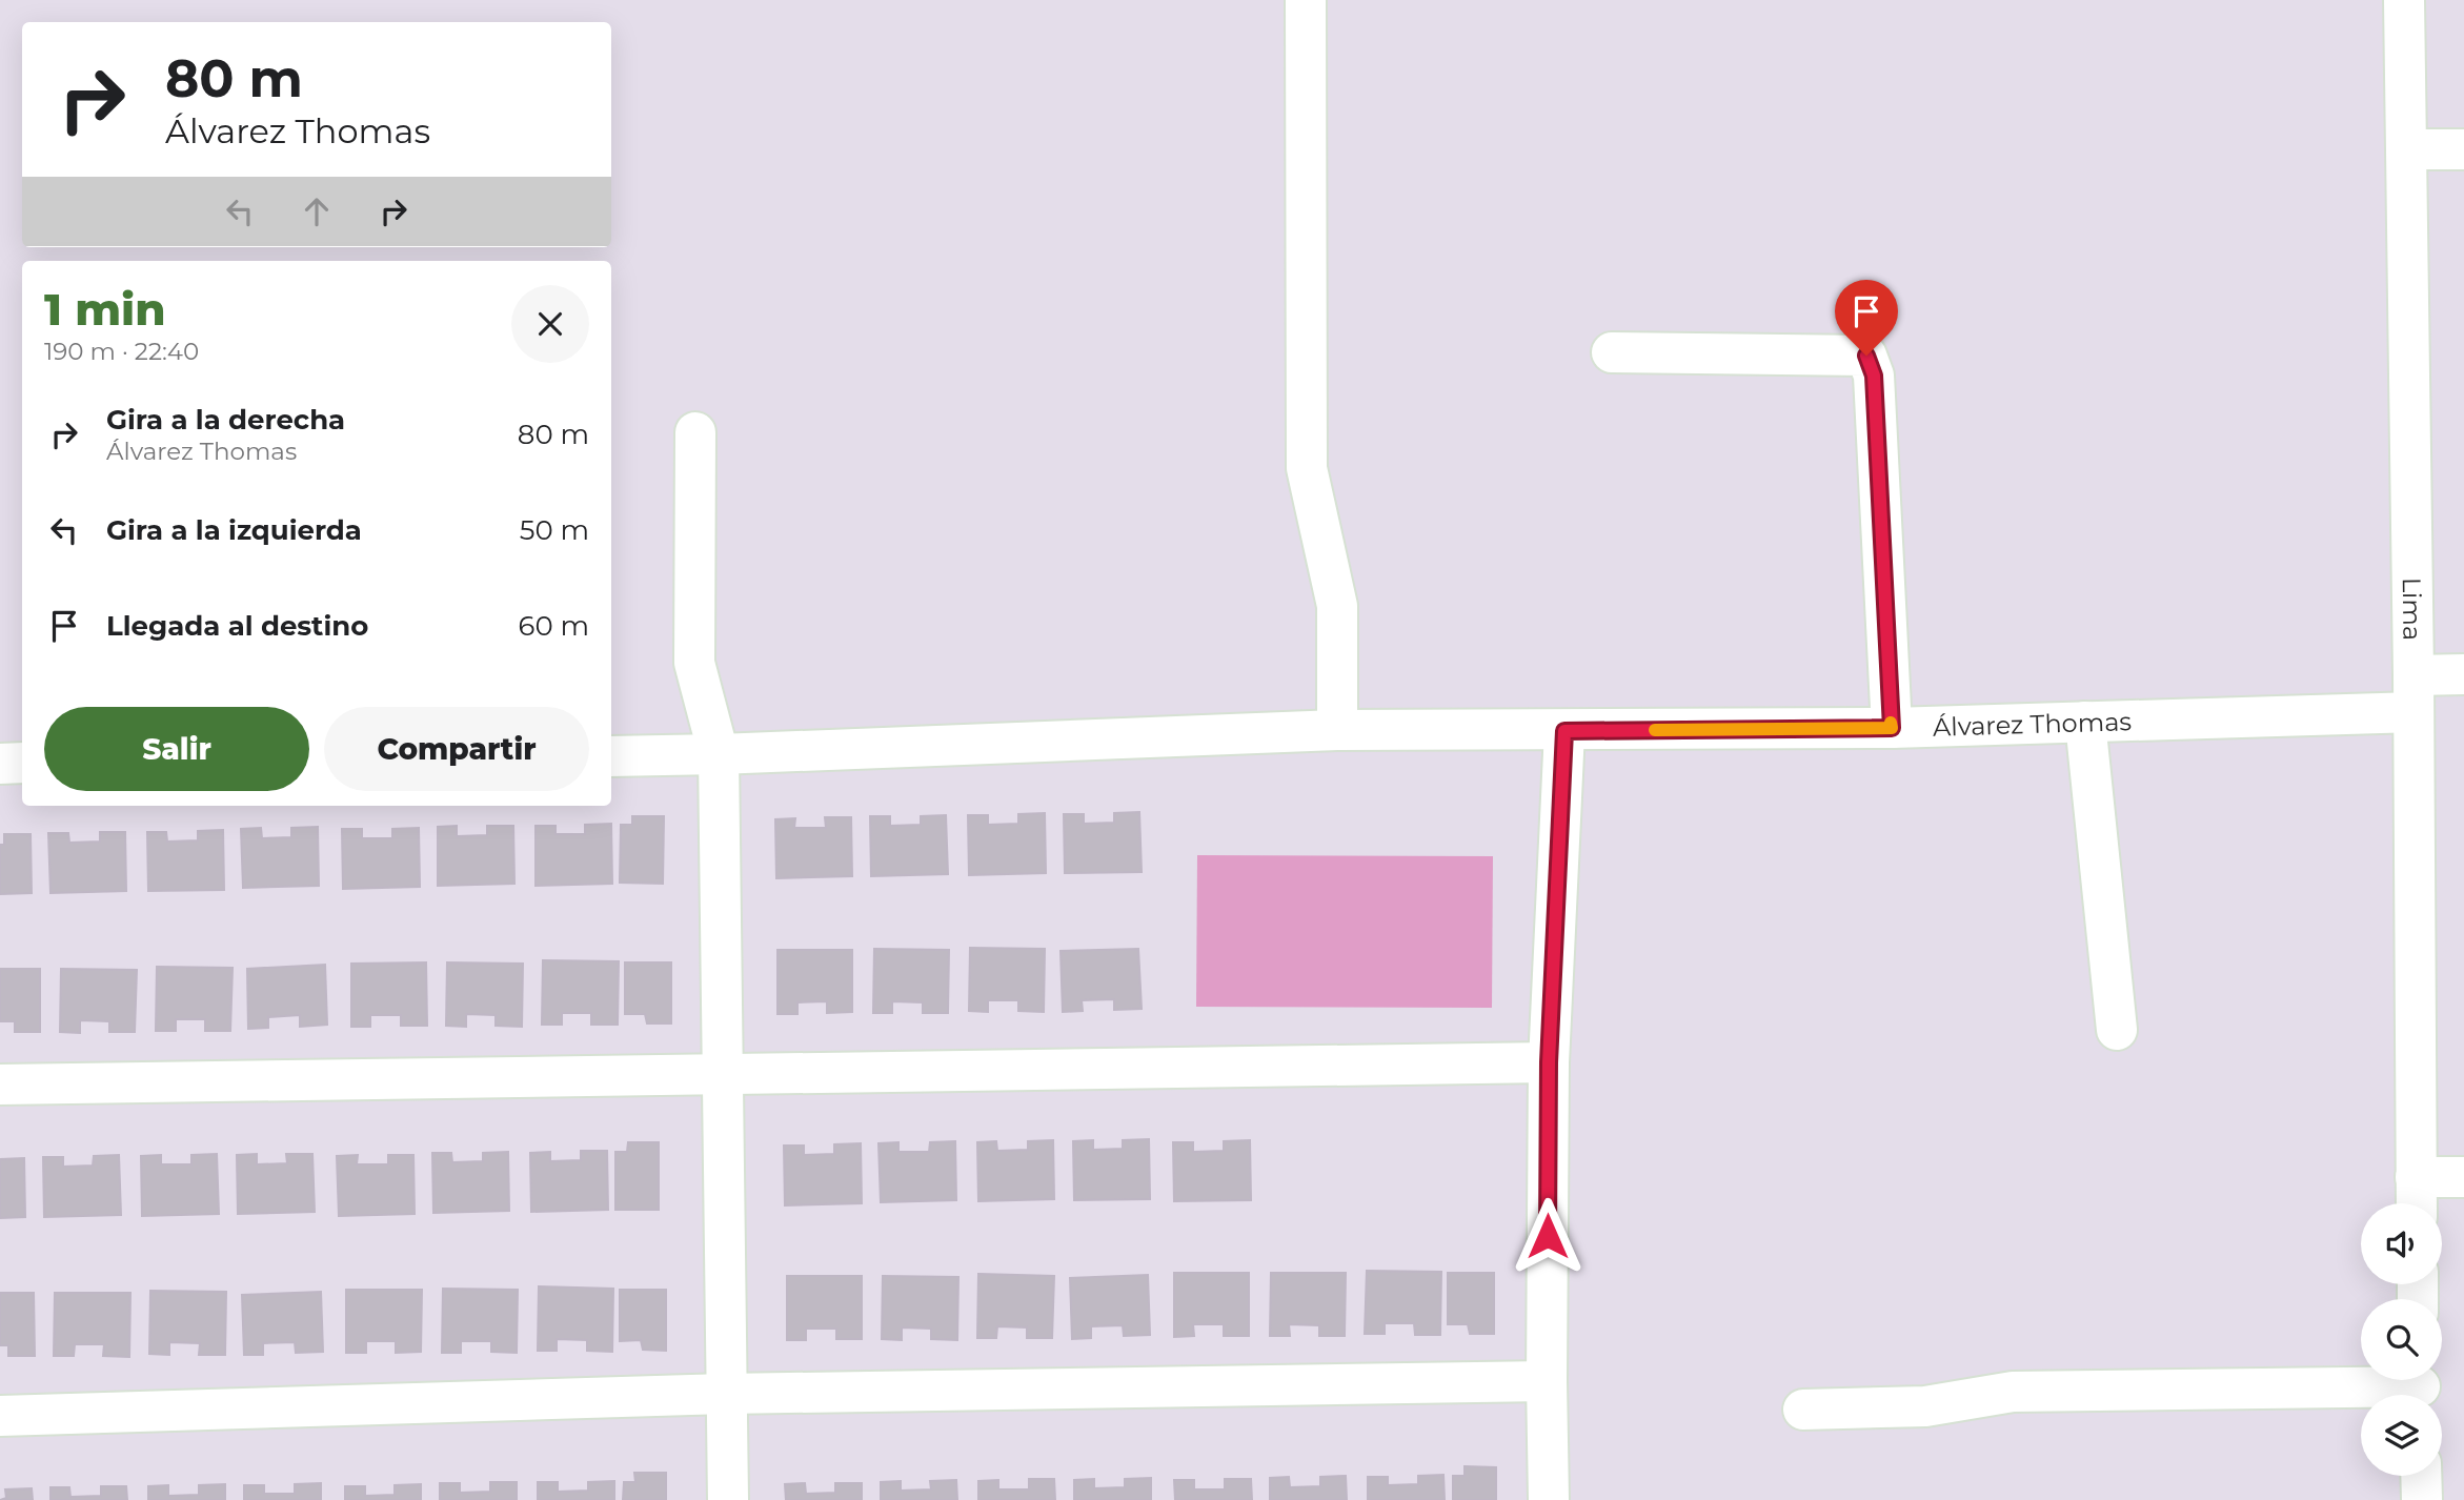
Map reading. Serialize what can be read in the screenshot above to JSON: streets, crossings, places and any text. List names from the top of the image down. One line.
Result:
{"streets":{"street":["Lima","Álvarez Thomas"]},"crossings":[["Lima","Álvarez Thomas"]],"page":{"turn":["80 m","Álvarez Thomas"],"heading":["1 min","190 m · 22:40"],"list":[{"name":"Gira a la derecha","note":"Álvarez Thomas","value":"80 m"},{"name":"Gira a la izquierda","value":"50 m"},{"name":"Llegada al destino","value":"60 m"}],"buttons":["Salir","Compartir"]}}
